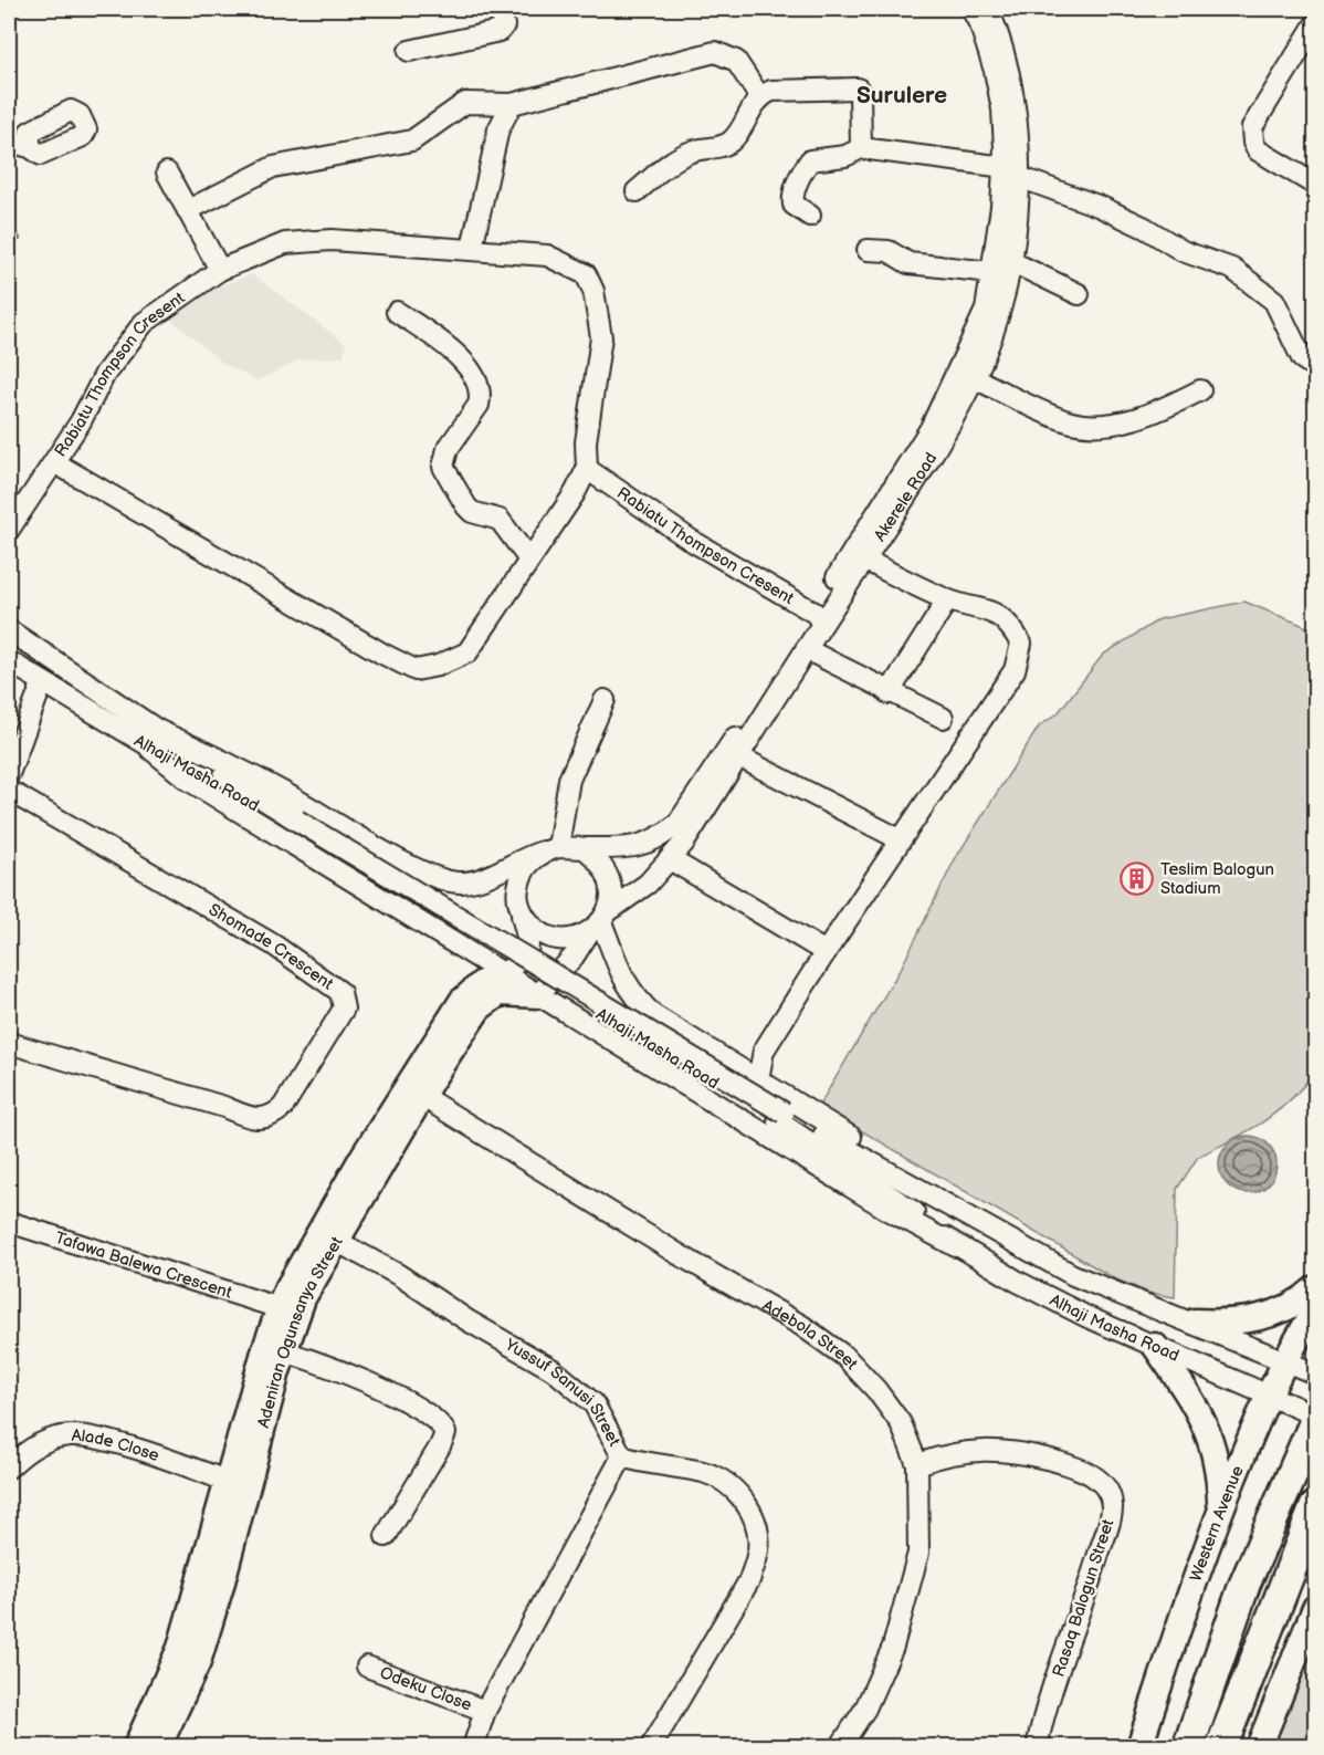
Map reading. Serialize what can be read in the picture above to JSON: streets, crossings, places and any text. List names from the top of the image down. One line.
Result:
{"streets":{"main road":["Adeniran Ogunsanya Street","Western Avenue"],"street":["Rabiatu Thompson Cresent","Akerele Road","Alhaji Masha Road","Shomade Crescent","Tafawa Balewa Crescent","Adebola Street","Yussuf Sanusi Street","Alade Close","Rasaq Balogun Street","Odeku Close"]},"crossings":[["Rabiatu Thompson Cresent","Akerele Road"],["Alhaji Masha Road","Western Avenue"],["Tafawa Balewa Crescent","Adeniran Ogunsanya Street"],["Adeniran Ogunsanya Street","Adebola Street"],["Adeniran Ogunsanya Street","Yussuf Sanusi Street"],["Adeniran Ogunsanya Street","Alade Close"],["Adebola Street","Rasaq Balogun Street"],["Yussuf Sanusi Street","Odeku Close"]],"districts":["Surulere"],"places":{"building":["Teslim Balogun Stadium"]}}
